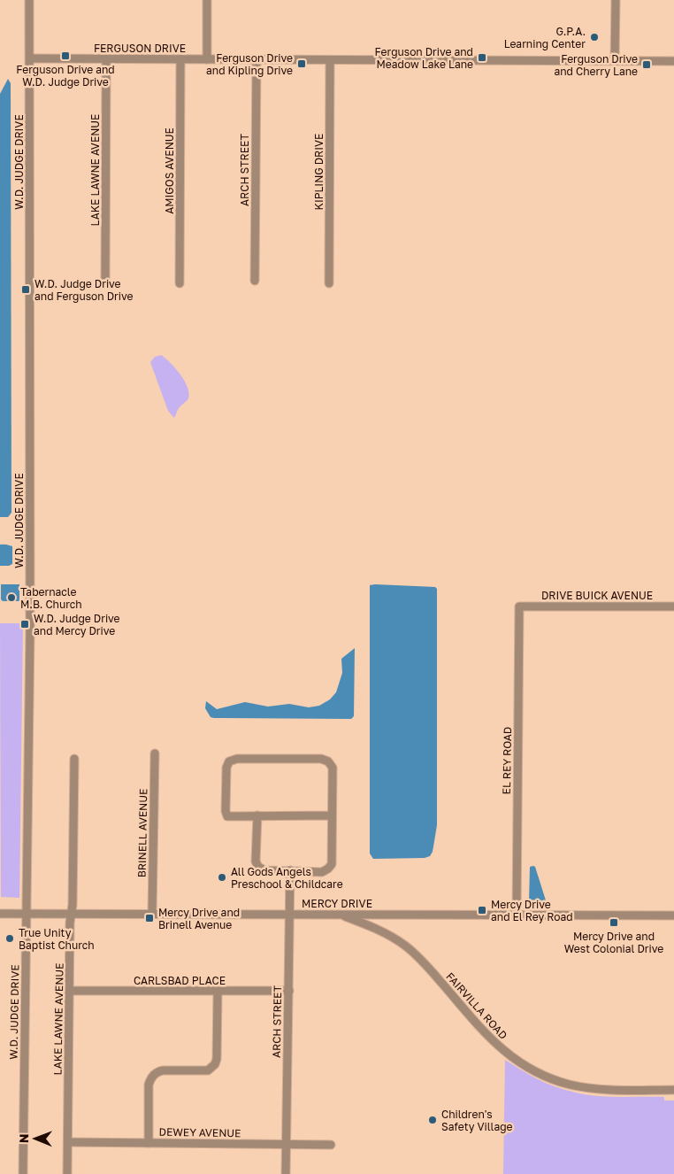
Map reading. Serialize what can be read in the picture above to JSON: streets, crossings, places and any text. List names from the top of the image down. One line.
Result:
{"streets":{"street":["FERGUSON DRIVE","W.D. JUDGE DRIVE","LAKE LAWNE AVENUE","ARCH STREET","AMIGOS AVENUE","KIPLING DRIVE","DRIVE BUICK AVENUE","EL REY ROAD","BRINELL AVENUE","MERCY DRIVE","CARLSBAD PLACE","FAIRVILLA ROAD","DEWEY AVENUE"]},"crossings":[["FERGUSON DRIVE","W.D. JUDGE DRIVE"],["FERGUSON DRIVE","LAKE LAWNE AVENUE"],["FERGUSON DRIVE","ARCH STREET"],["FERGUSON DRIVE","AMIGOS AVENUE"],["FERGUSON DRIVE","KIPLING DRIVE"],["W.D. JUDGE DRIVE","MERCY DRIVE"],["LAKE LAWNE AVENUE","MERCY DRIVE"],["LAKE LAWNE AVENUE","CARLSBAD PLACE"],["LAKE LAWNE AVENUE","DEWEY AVENUE"],["ARCH STREET","MERCY DRIVE"],["ARCH STREET","CARLSBAD PLACE"],["ARCH STREET","DEWEY AVENUE"],["DRIVE BUICK AVENUE","EL REY ROAD"],["EL REY ROAD","MERCY DRIVE"],["BRINELL AVENUE","MERCY DRIVE"],["MERCY DRIVE","FAIRVILLA ROAD"]],"places":{"other":["G.P.A. Learning Center","Tabernacle M.B. Church","All Gods Angels Preschool & Childcare","True Unity Baptist Church","Children's Safety Village"],"transit":["Ferguson Drive and W.D. Judge Drive","Ferguson Drive and Meadow Lake Lane","Ferguson Drive and Kipling Drive","Ferguson Drive and Cherry Lane","W.D. Judge Drive and Ferguson Drive","W.D. Judge Drive and Mercy Drive","Mercy Drive and El Rey Road","Mercy Drive and Brinell Avenue","Mercy Drive and West Colonial Drive"]},"north":"left"}
